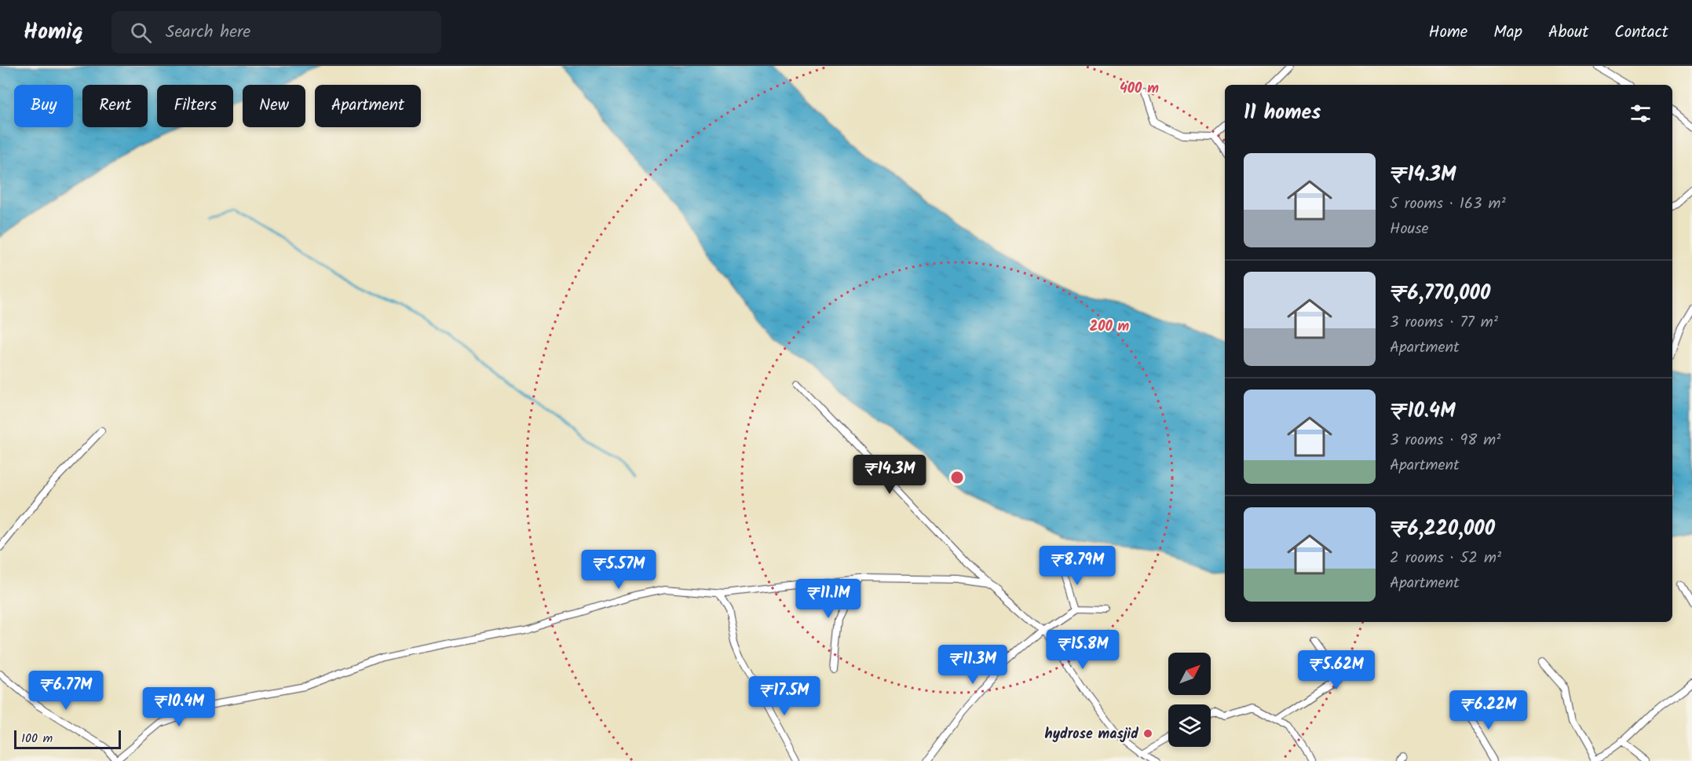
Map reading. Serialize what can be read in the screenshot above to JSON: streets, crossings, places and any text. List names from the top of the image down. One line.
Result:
{"places":["hydrose masjid"],"scale_bar":"100 m","north":"top right","page":{"header":"Homiq","search":"Search here","nav":["Home","Map","About","Contact"],"chip":["Buy","Rent","Filters","New","Apartment"],"heading":"11 homes","list":[{"name":"₹14.3M","note":"5 rooms · 163 m² · House"},{"name":"₹6,770,000","note":"3 rooms · 77 m² · Apartment"},{"name":"₹10.4M","note":"3 rooms · 98 m² · Apartment"},{"name":"₹6,220,000","note":"2 rooms · 52 m² · Apartment"}],"price":["₹14.3M","₹8.79M","₹5.57M","₹11.1M","₹15.8M","₹11.3M","₹5.62M","₹6.77M","₹17.5M","₹10.4M","₹6.22M"],"scale":"100 m"},"rings":["400 m","200 m"]}
